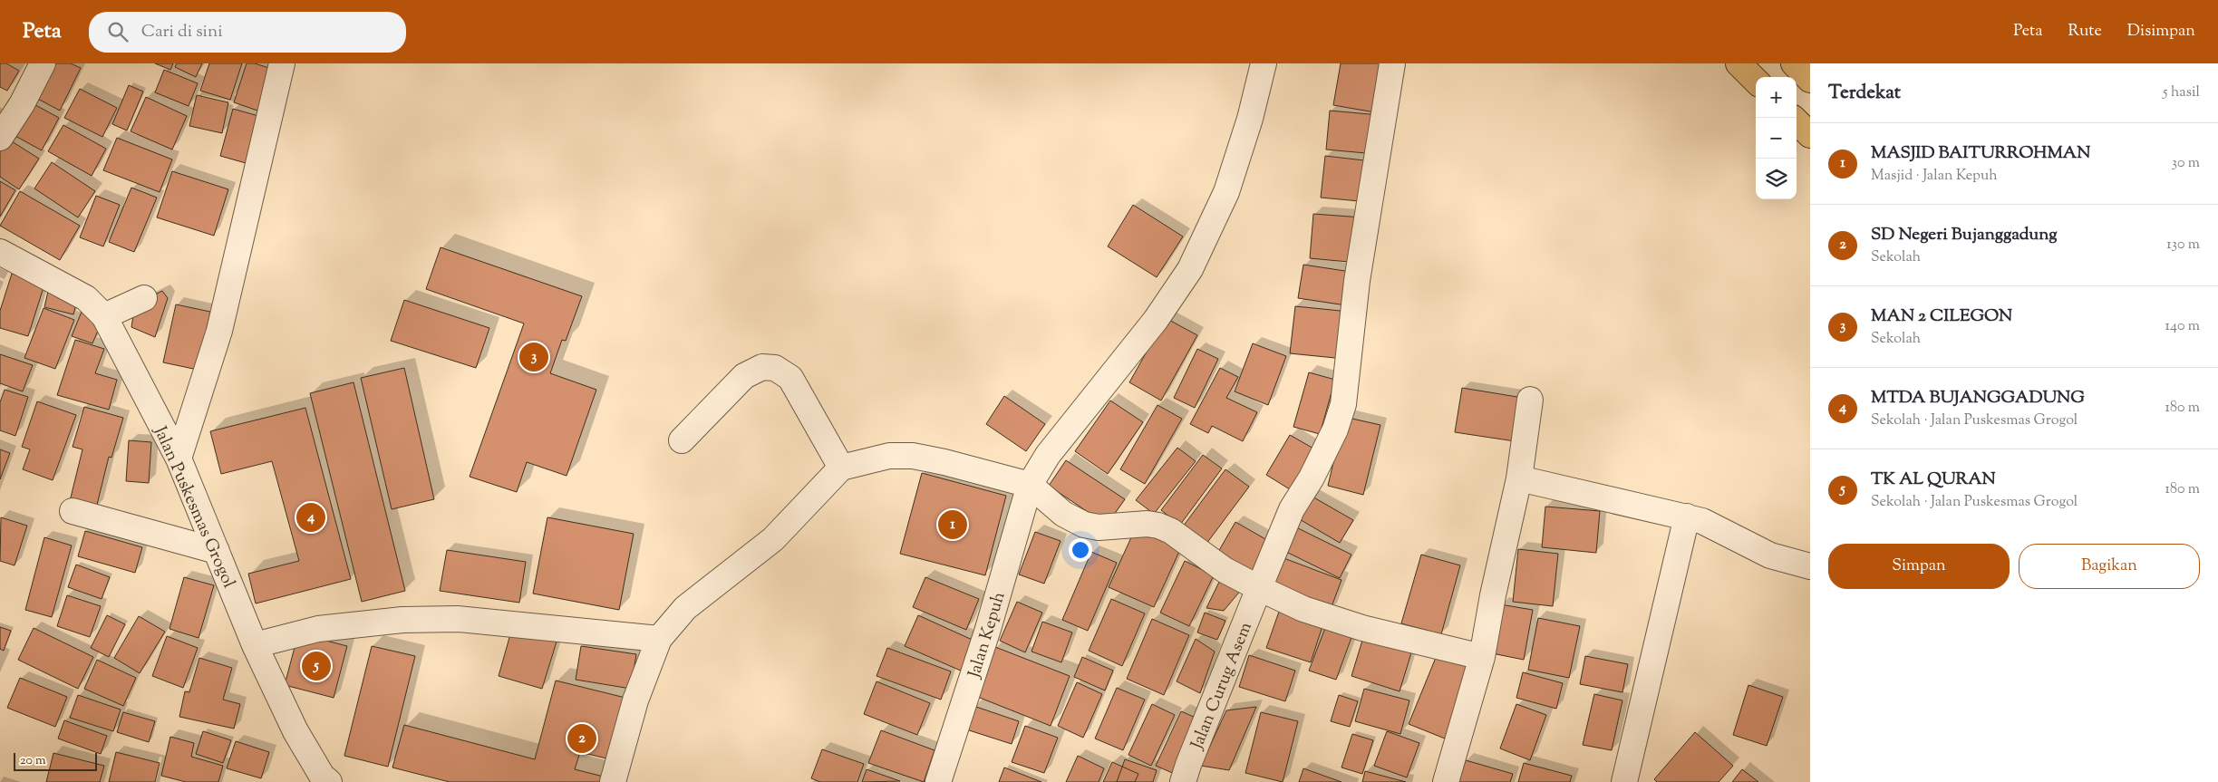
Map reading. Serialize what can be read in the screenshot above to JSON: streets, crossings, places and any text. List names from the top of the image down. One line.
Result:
{"streets":{"street":["Jalan Puskesmas Grogol","Jalan Kepuh","Jalan Curug Asem"]},"scale_bar":"20 m","page":{"header":"Peta","search":"Cari di sini","nav":["Peta","Rute","Disimpan"],"heading":["Terdekat","5 hasil"],"map_buttons":["+","−"],"list":[{"mark":"1","name":"MASJID BAITURROHMAN","note":"Masjid · Jalan Kepuh","value":"30 m"},{"mark":"2","name":"SD Negeri Bujanggadung","note":"Sekolah","value":"130 m"},{"mark":"3","name":"MAN 2 CILEGON","note":"Sekolah","value":"140 m"},{"mark":"4","name":"MTDA BUJANGGADUNG","note":"Sekolah · Jalan Puskesmas Grogol","value":"180 m"},{"mark":"5","name":"TK AL QURAN","note":"Sekolah · Jalan Puskesmas Grogol","value":"180 m"}],"pins":["3","4","1","5","2"],"buttons":["Simpan","Bagikan"],"scale":"20 m"}}
